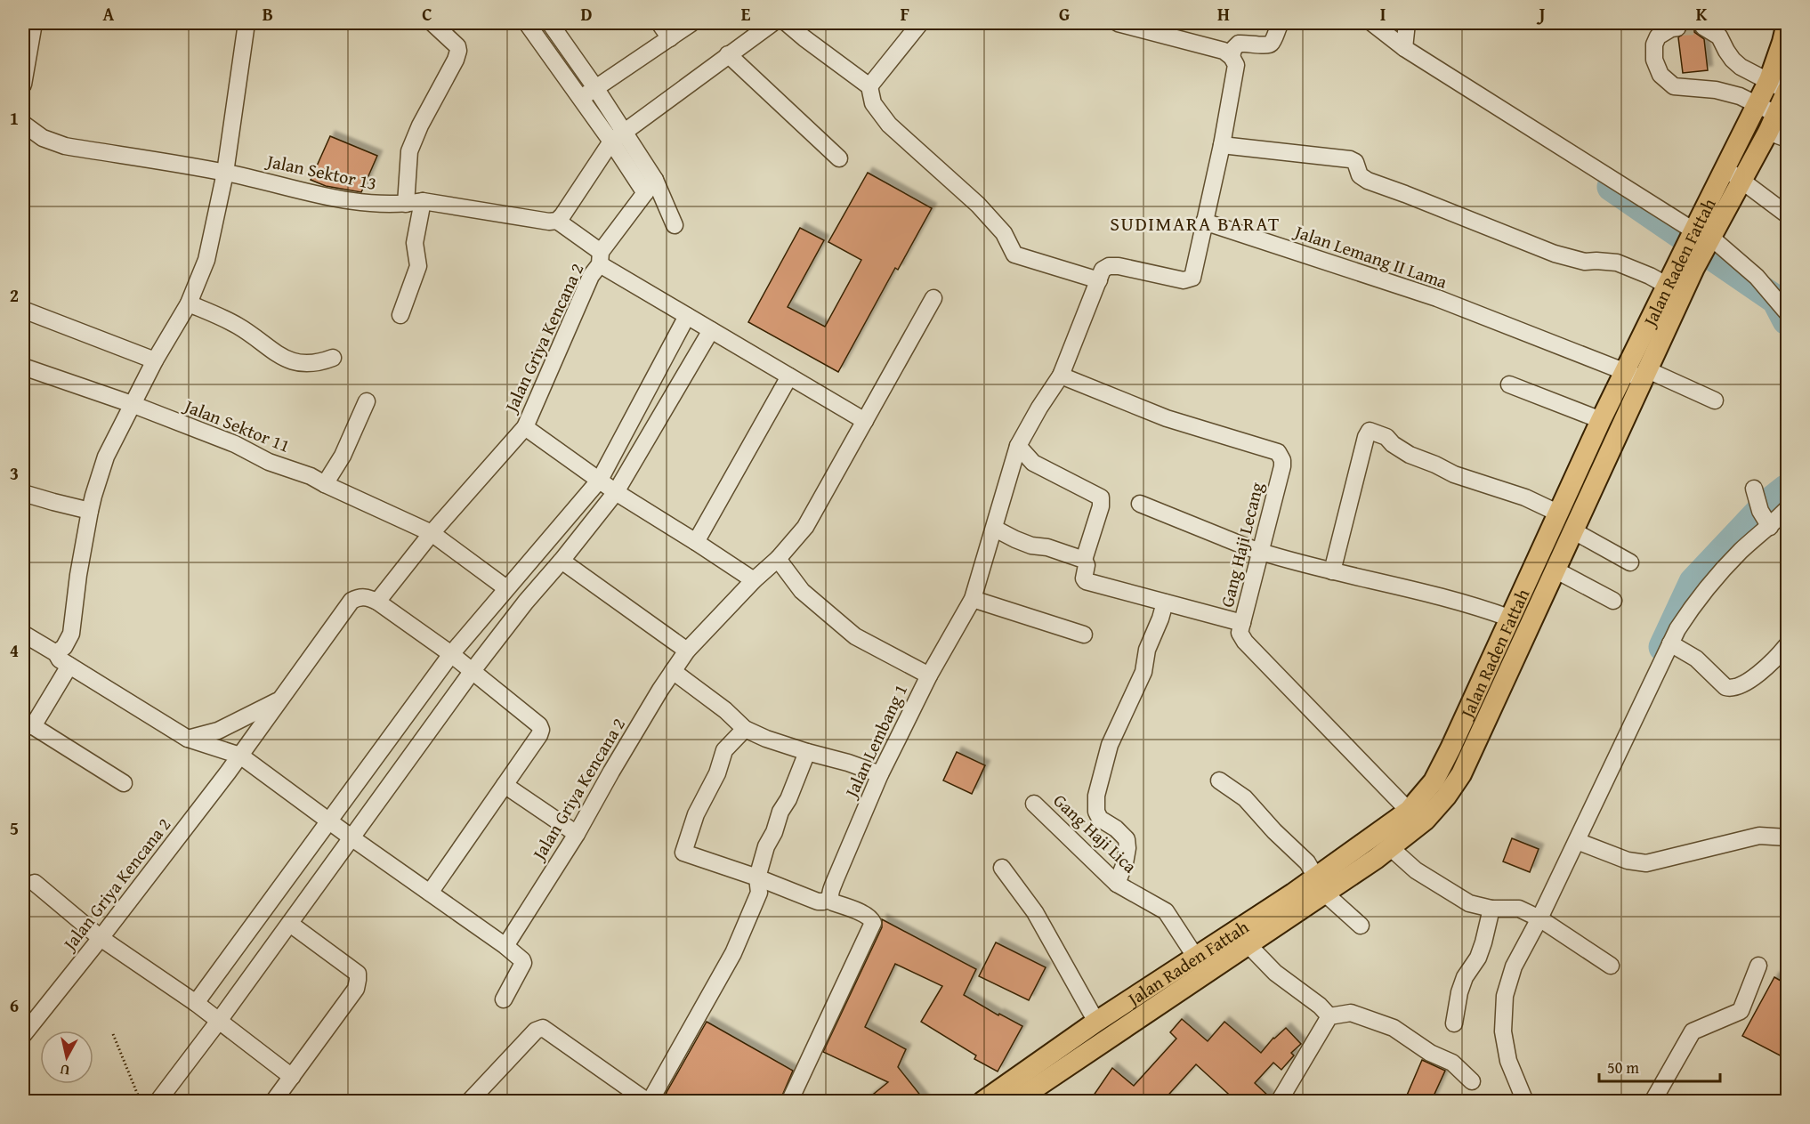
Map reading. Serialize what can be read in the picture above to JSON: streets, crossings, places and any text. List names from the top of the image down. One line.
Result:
{"streets":{"main road":["Jalan Raden Fattah"],"street":["Jalan Sektor 13","Jalan Lemang II Lama","Jalan Griya Kencana 2","Jalan Sektor 11","Gang Haji Lecang","Jalan Lembang 1","Gang Haji Lica"]},"crossings":[["Jalan Lemang II Lama","Jalan Raden Fattah"],["Jalan Raden Fattah","Gang Haji Lecang"],["Jalan Raden Fattah","Gang Haji Lica"],["Jalan Griya Kencana 2","Jalan Sektor 11"],["Gang Haji Lecang","Jalan Lembang 1"]],"districts":["SUDIMARA BARAT"],"scale_bar":"50 m","north":"bottom","grid":{"columns":["A","B","C","D","E","F","G","H","I","J","K"],"rows":["1","2","3","4","5","6"]}}
